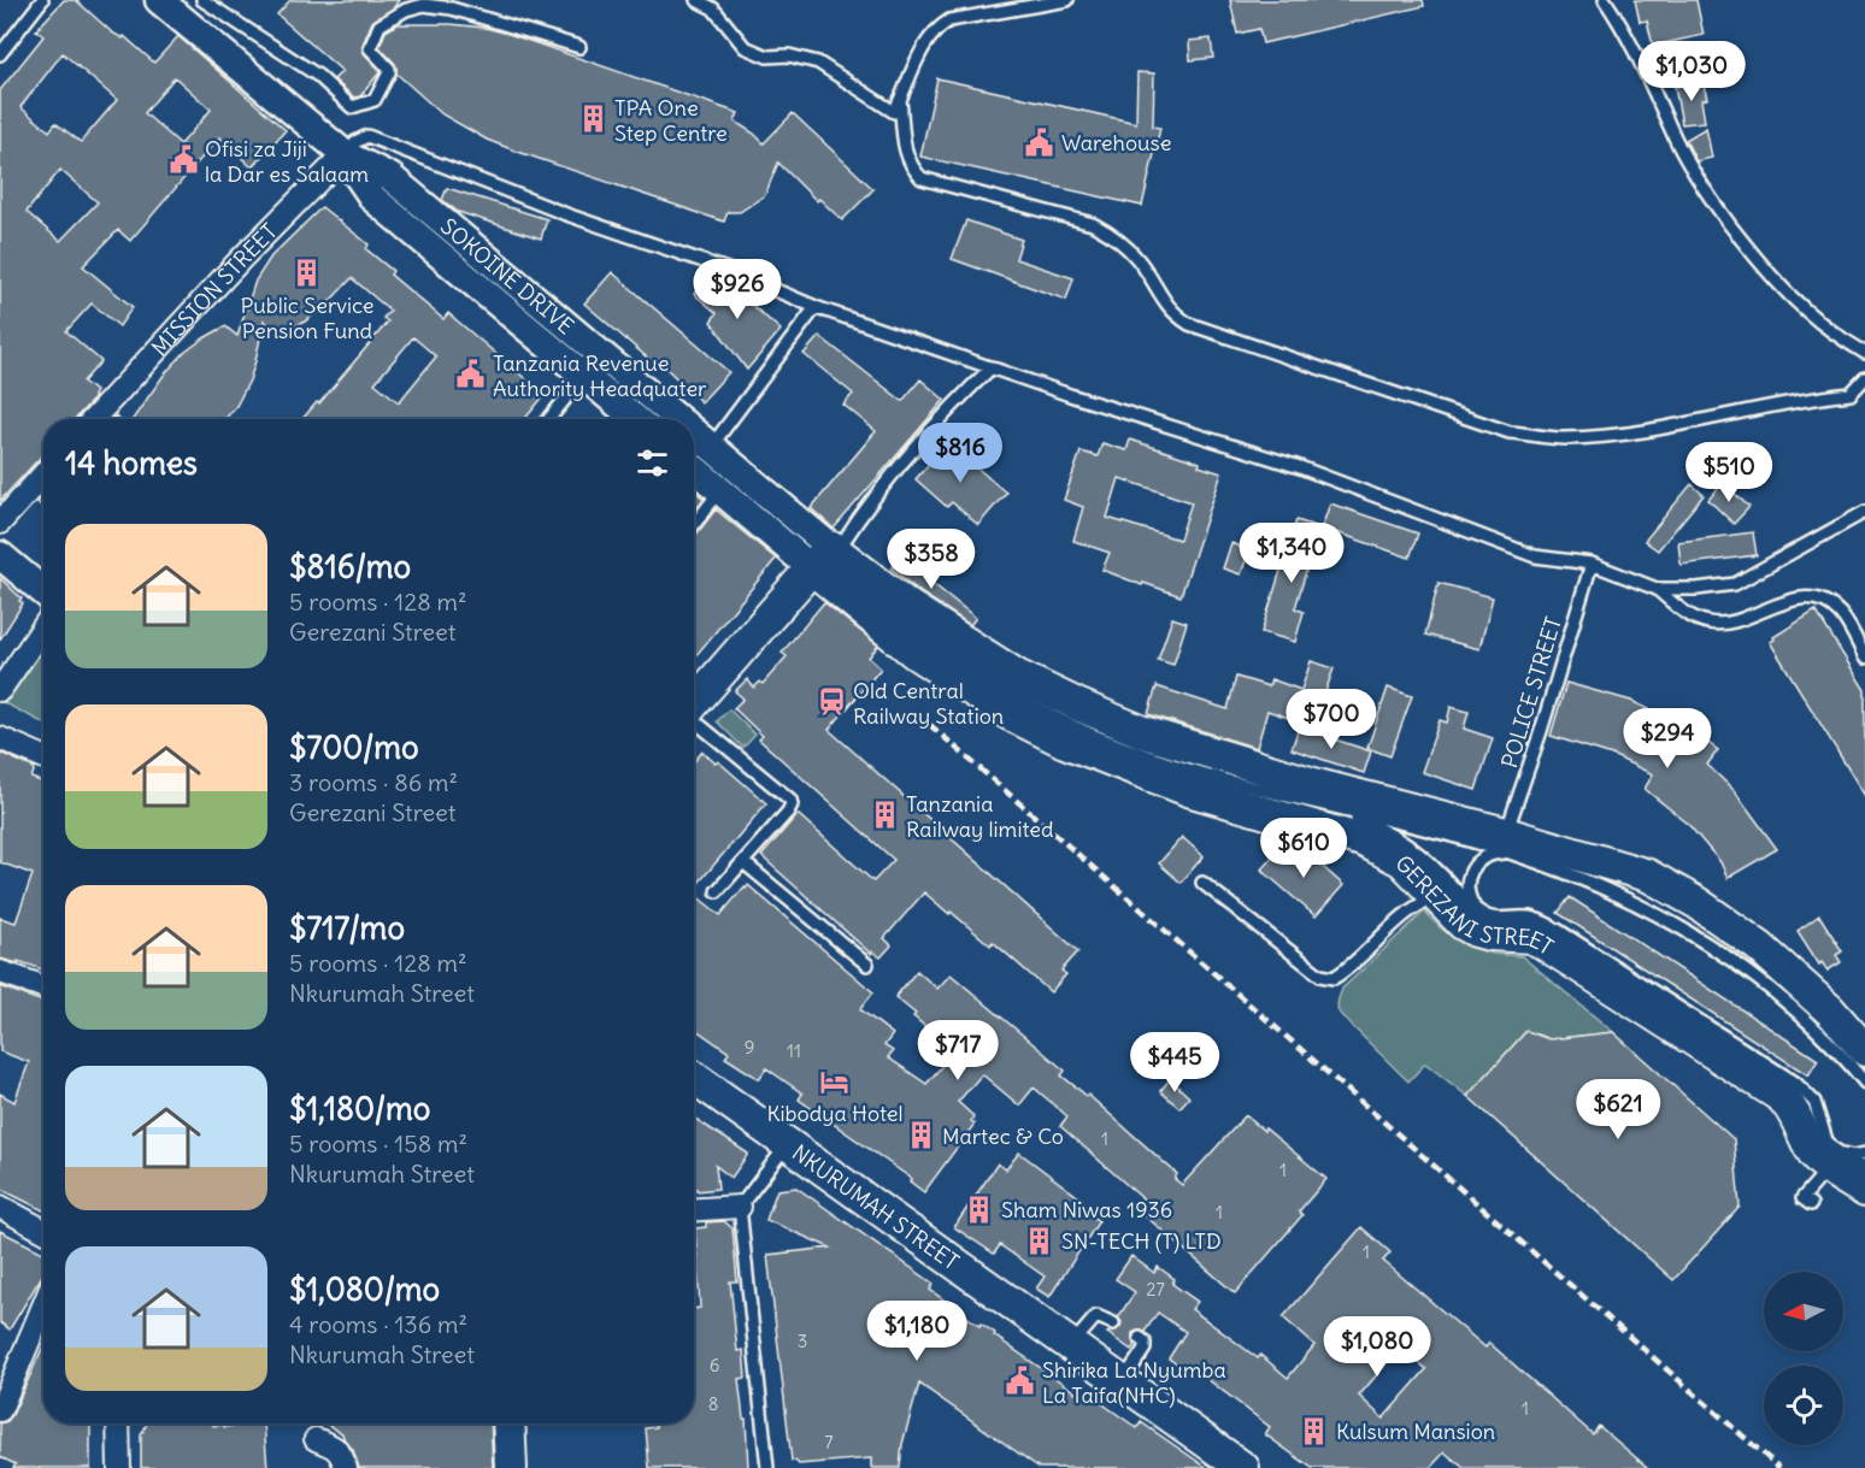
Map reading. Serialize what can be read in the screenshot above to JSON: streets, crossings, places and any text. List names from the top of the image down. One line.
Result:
{"streets":{"main road":["GEREZANI STREET","NKURUMAH STREET"],"street":["SOKOINE DRIVE","MISSION STREET"],"lane":["POLICE STREET"]},"crossings":[["SOKOINE DRIVE","MISSION STREET"],["SOKOINE DRIVE","GEREZANI STREET"]],"places":{"building":["TPA One Step Centre","Public Service Pension Fund","Tanzania Railway limited","Martec & Co","Sham Niwas 1936","SN-TECH (T) LTD","Kulsum Mansion"],"public building":["Warehouse","Ofisi za Jiji la Dar es Salaam","Tanzania Revenue Authority Headquater","Shirika La Nyumba La Taifa(NHC)"],"station":["Old Central Railway Station"],"hotel":["Kibodya Hotel"]},"house_numbers":["9","11","1","1","1","1","27","3","6","8","1","7"],"north":"left","page":{"price":["$1,030","$926","$816","$510","$1,340","$358","$700","$294","$610","$717","$445","$621","$1,180","$1,080"],"heading":"14 homes","list":[{"name":"$816/mo","note":"5 rooms · 128 m² · Gerezani Street"},{"name":"$700/mo","note":"3 rooms · 86 m² · Gerezani Street"},{"name":"$717/mo","note":"5 rooms · 128 m² · Nkurumah Street"},{"name":"$1,180/mo","note":"5 rooms · 158 m² · Nkurumah Street"},{"name":"$1,080/mo","note":"4 rooms · 136 m² · Nkurumah Street"}]}}
